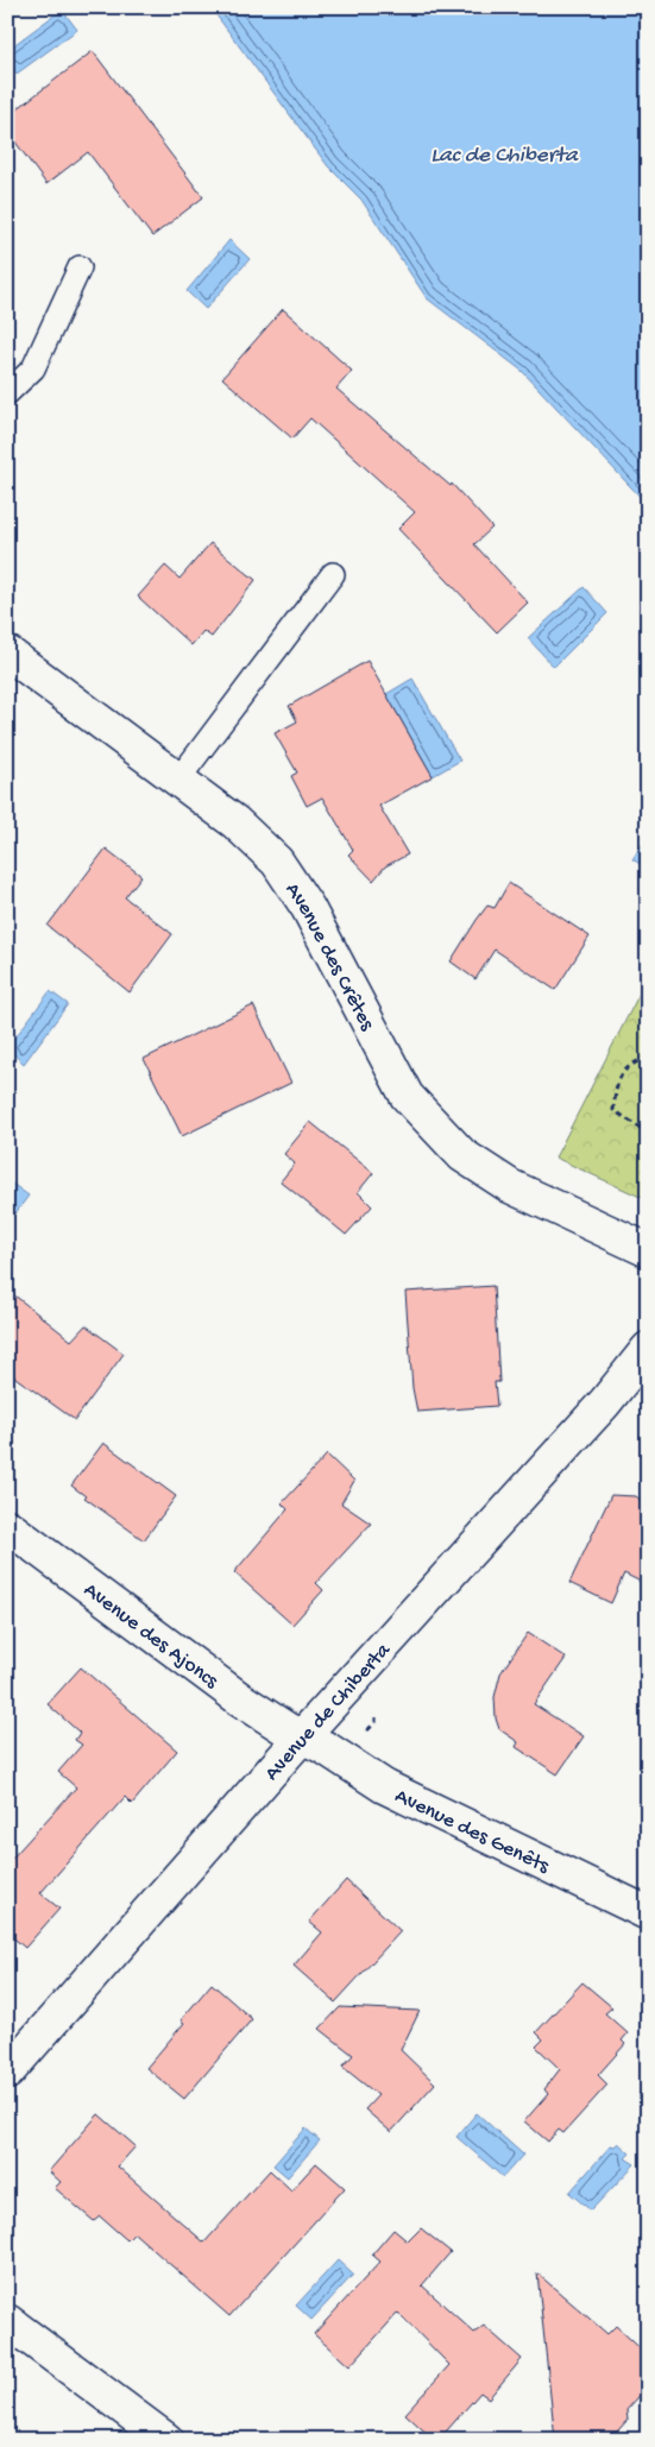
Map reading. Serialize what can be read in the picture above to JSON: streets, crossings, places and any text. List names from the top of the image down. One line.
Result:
{"streets":{"street":["Avenue des Crêtes","Avenue des Ajoncs","Avenue de Chiberta","Avenue des Genêts"]},"crossings":[["Avenue des Ajoncs","Avenue de Chiberta"],["Avenue des Ajoncs","Avenue des Genêts"],["Avenue de Chiberta","Avenue des Genêts"]],"water":["Lac de Chiberta"]}
